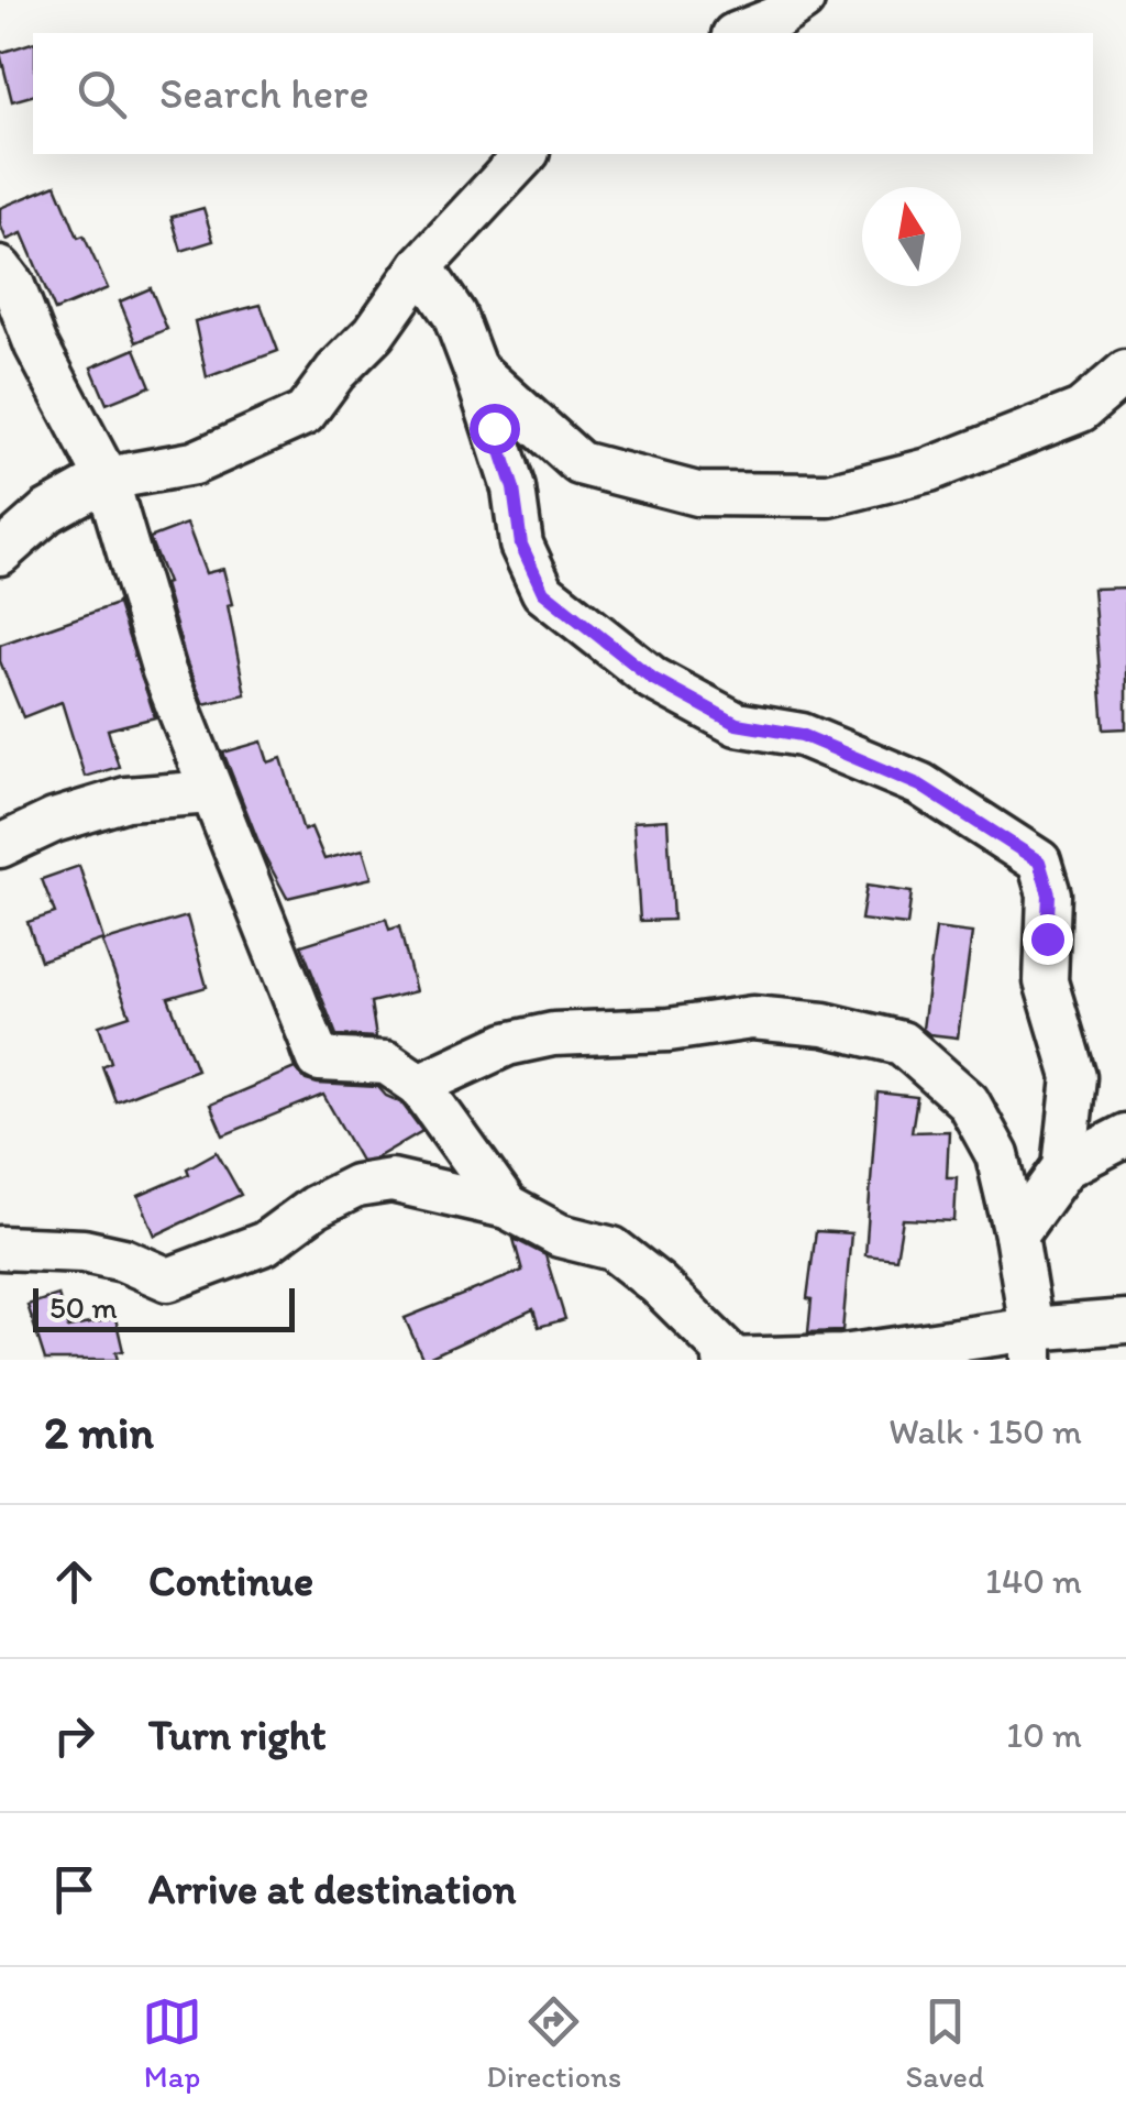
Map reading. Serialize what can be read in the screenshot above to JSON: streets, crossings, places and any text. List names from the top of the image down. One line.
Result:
{"scale_bar":"50 m","north":"top","page":{"search":"Search here","scale":"50 m","heading":["2 min","Walk · 150 m"],"list":[["Continue","140 m"],["Turn right","10 m"],"Arrive at destination"],"nav":["Map","Directions","Saved"]}}
